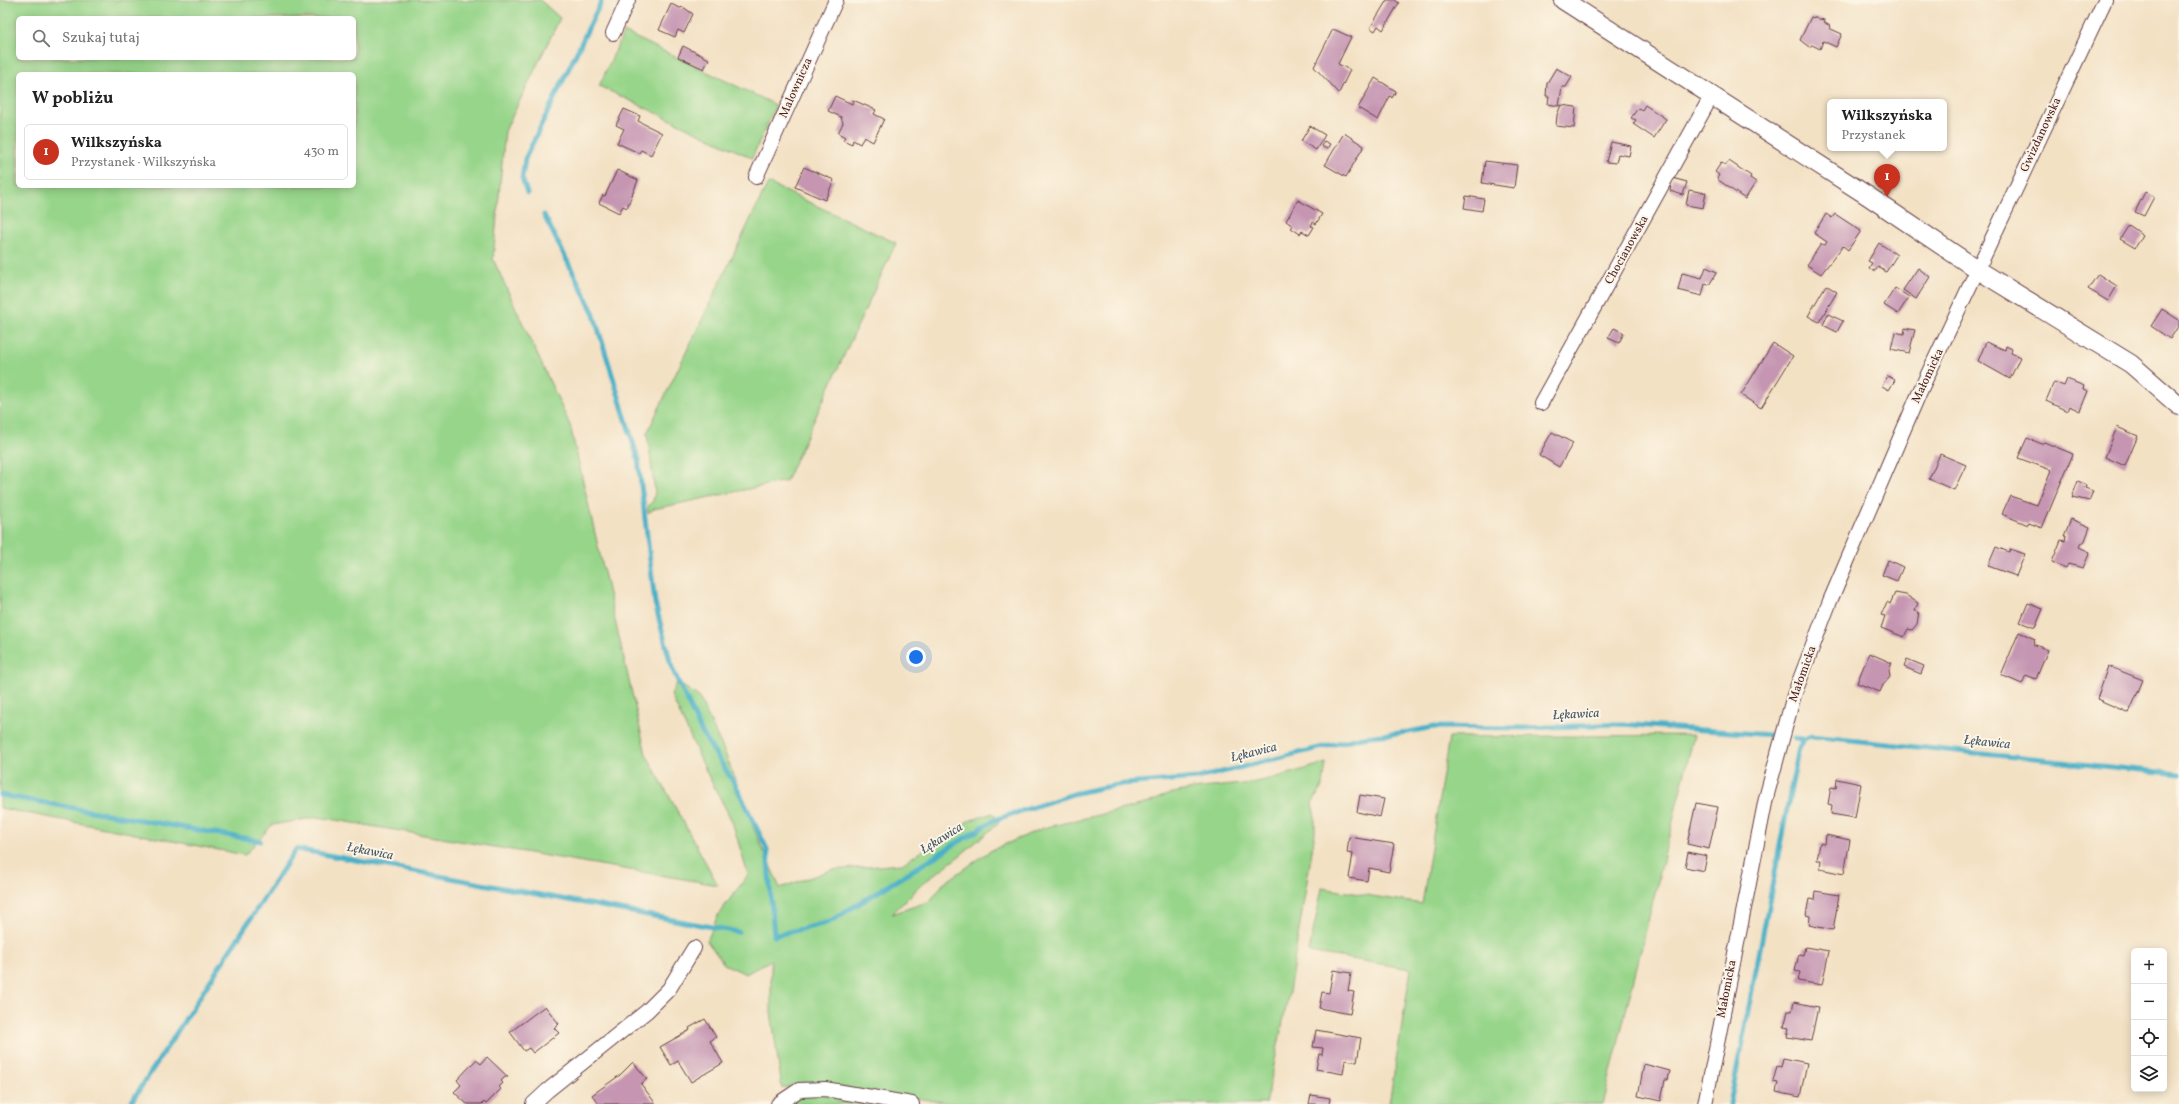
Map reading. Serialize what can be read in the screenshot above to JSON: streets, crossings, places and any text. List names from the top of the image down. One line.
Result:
{"streets":{"street":["Malownicza","Gwizdanowska","Chocianowska","Małomicka"]},"crossings":[["Gwizdanowska","Małomicka"]],"water":["Łękawica"],"page":{"search":"Szukaj tutaj","heading":"W pobliżu","popup":["Wilkszyńska","Przystanek"],"list":[{"mark":"1","name":"Wilkszyńska","note":"Przystanek · Wilkszyńska","value":"430 m"}],"pins":"1","map_buttons":["+","−"]}}
